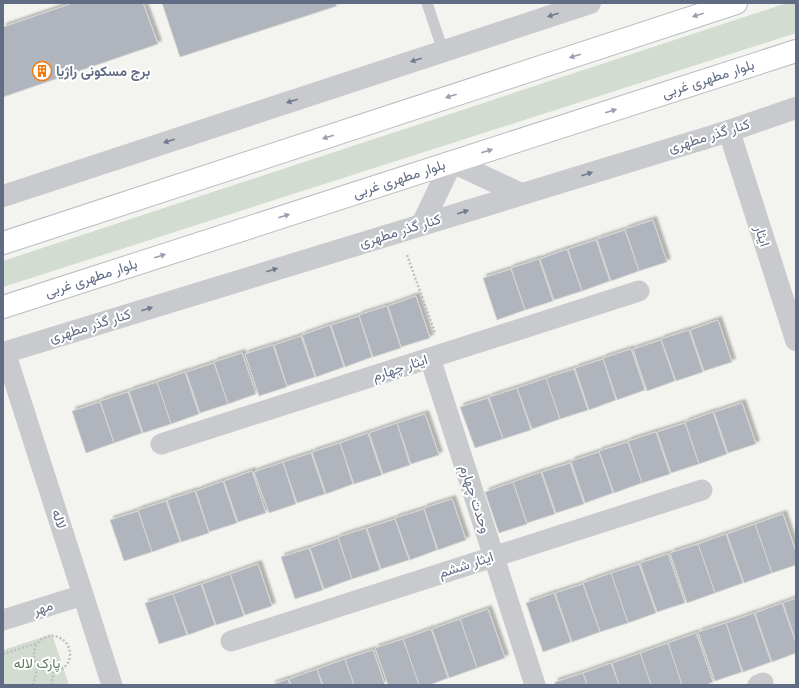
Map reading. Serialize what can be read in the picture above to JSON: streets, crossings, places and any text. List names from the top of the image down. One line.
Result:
{"streets":{"main road":["بلوار مطهری غربی"],"street":["کنار گذر مطهری","ایثار","ایثار چهارم","وحدت چهارم","لاله","ایثار ششم","مهر"]},"crossings":[["کنار گذر مطهری","ایثار"],["کنار گذر مطهری","لاله"],["ایثار چهارم","وحدت چهارم"],["وحدت چهارم","ایثار ششم"],["لاله","مهر"]],"parks":["پارک لاله"],"places":{"building":["برج مسکونی راژیا"]}}
